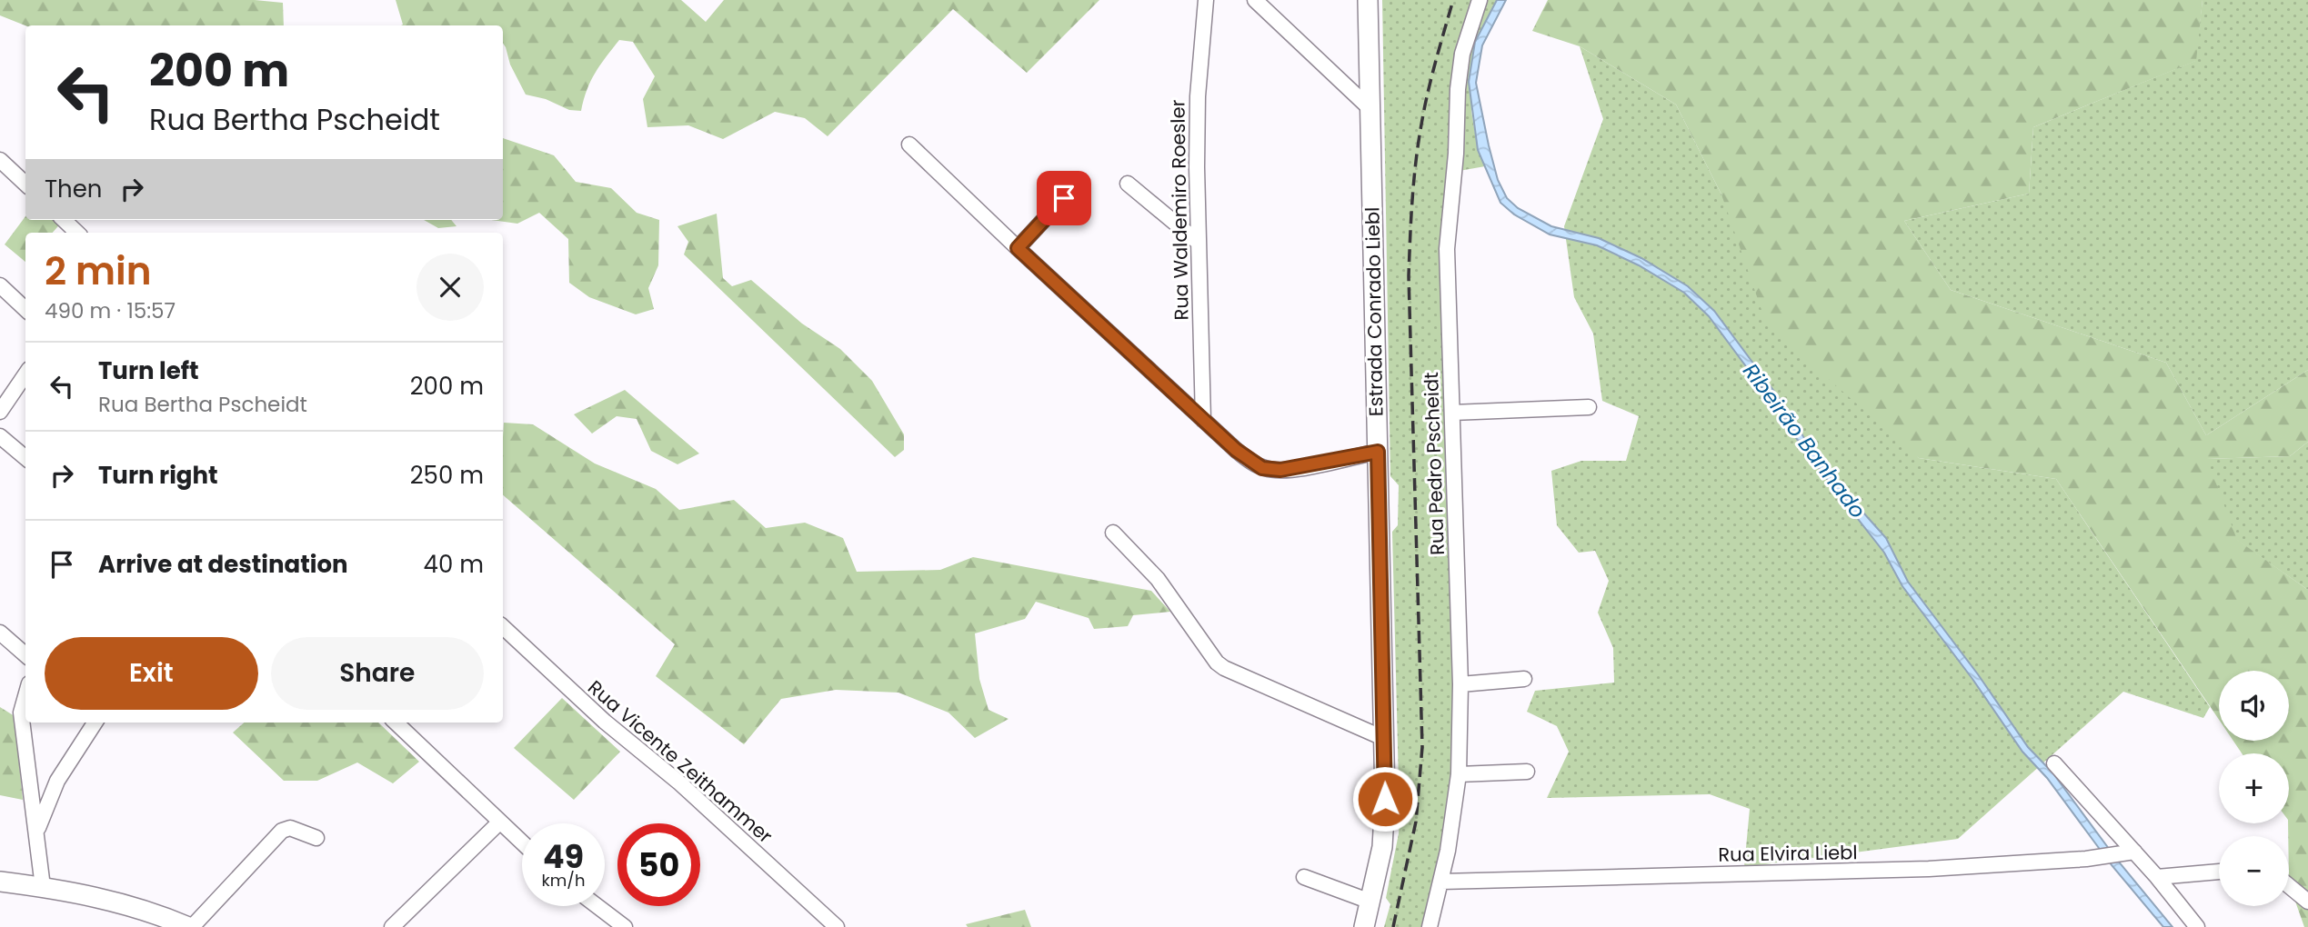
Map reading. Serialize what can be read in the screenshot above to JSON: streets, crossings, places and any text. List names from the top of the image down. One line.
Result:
{"streets":{"main road":["Estrada Conrado Liebl"],"street":["Rua Waldemiro Roesler","Rua Pedro Pscheidt","Rua Vicente Zeithammer","Rua Elvira Liebl"]},"crossings":[["Rua Pedro Pscheidt","Rua Elvira Liebl"]],"water":["Ribeirão Banhado"],"page":{"turn":["200 m","Rua Bertha Pscheidt"],"then":"Then","heading":["2 min","490 m · 15:57"],"list":[{"name":"Turn left","note":"Rua Bertha Pscheidt","value":"200 m"},{"name":"Turn right","value":"250 m"},{"name":"Arrive at destination","value":"40 m"}],"buttons":["Exit","Share"],"map_buttons":["+","−"],"speed":"49 km/h","limit":"50"}}
